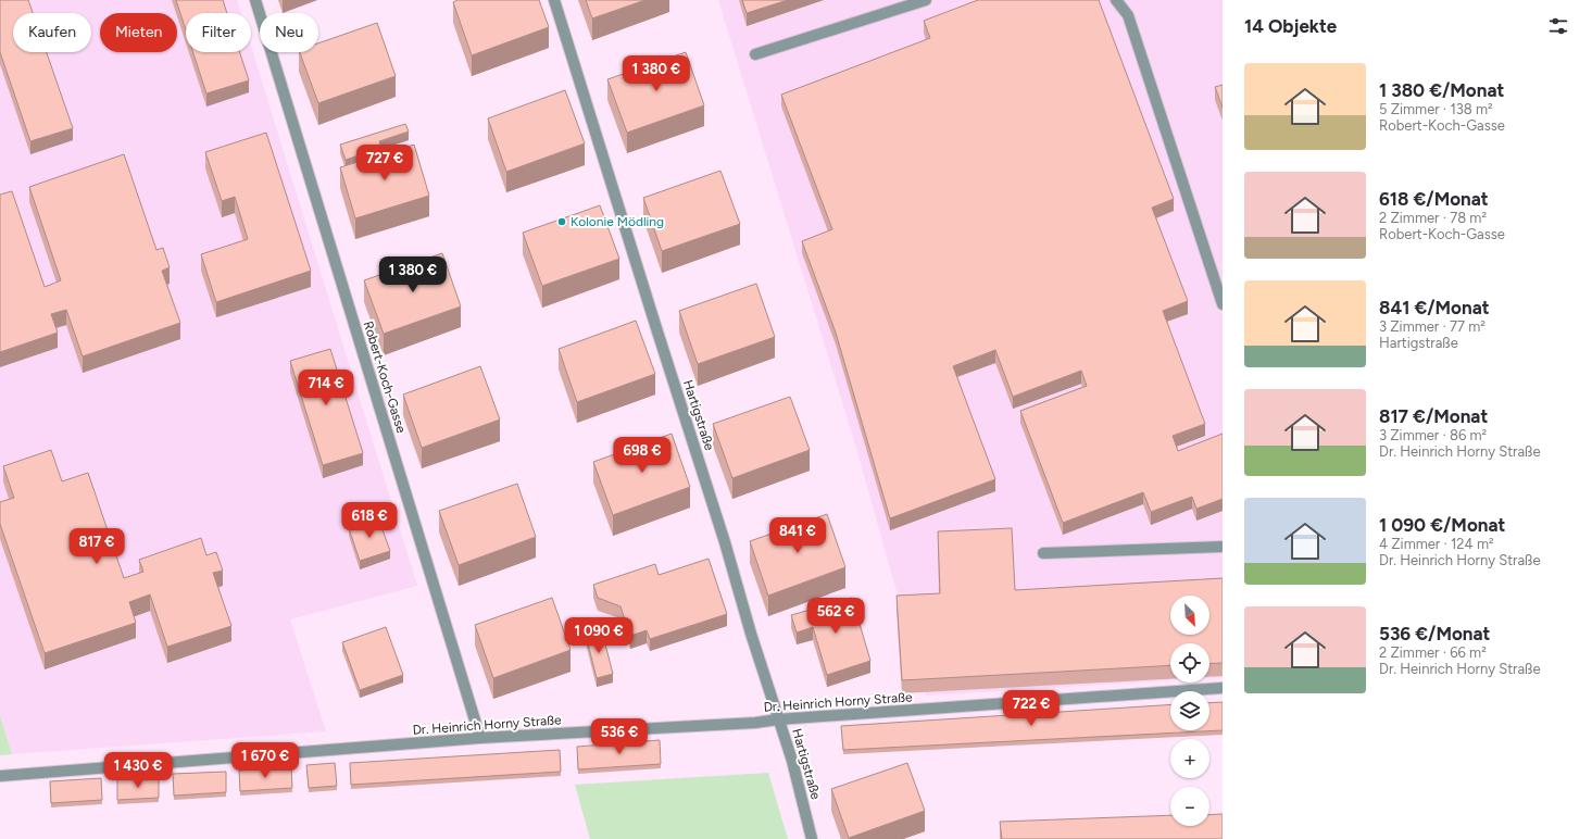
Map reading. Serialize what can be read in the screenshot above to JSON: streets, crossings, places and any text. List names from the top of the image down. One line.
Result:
{"streets":{"street":["Robert-Koch-Gasse","Hartigstraße","Dr. Heinrich Horny Straße"]},"crossings":[["Robert-Koch-Gasse","Dr. Heinrich Horny Straße"],["Hartigstraße","Dr. Heinrich Horny Straße"]],"places":["Kolonie Mödling"],"north":"bottom right","page":{"heading":"14 Objekte","chip":["Kaufen","Mieten","Filter","Neu"],"list":[{"name":"1 380 €/Monat","note":"5 Zimmer · 138 m² · Robert-Koch-Gasse"},{"name":"618 €/Monat","note":"2 Zimmer · 78 m² · Robert-Koch-Gasse"},{"name":"841 €/Monat","note":"3 Zimmer · 77 m² · Hartigstraße"},{"name":"817 €/Monat","note":"3 Zimmer · 86 m² · Dr. Heinrich Horny Straße"},{"name":"1 090 €/Monat","note":"4 Zimmer · 124 m² · Dr. Heinrich Horny Straße"},{"name":"536 €/Monat","note":"2 Zimmer · 66 m² · Dr. Heinrich Horny Straße"}],"price":["1 380 €","727 €","1 380 €","714 €","698 €","618 €","841 €","817 €","562 €","1 090 €","722 €","536 €","1 670 €","1 430 €"],"map_buttons":["+","−"]}}
